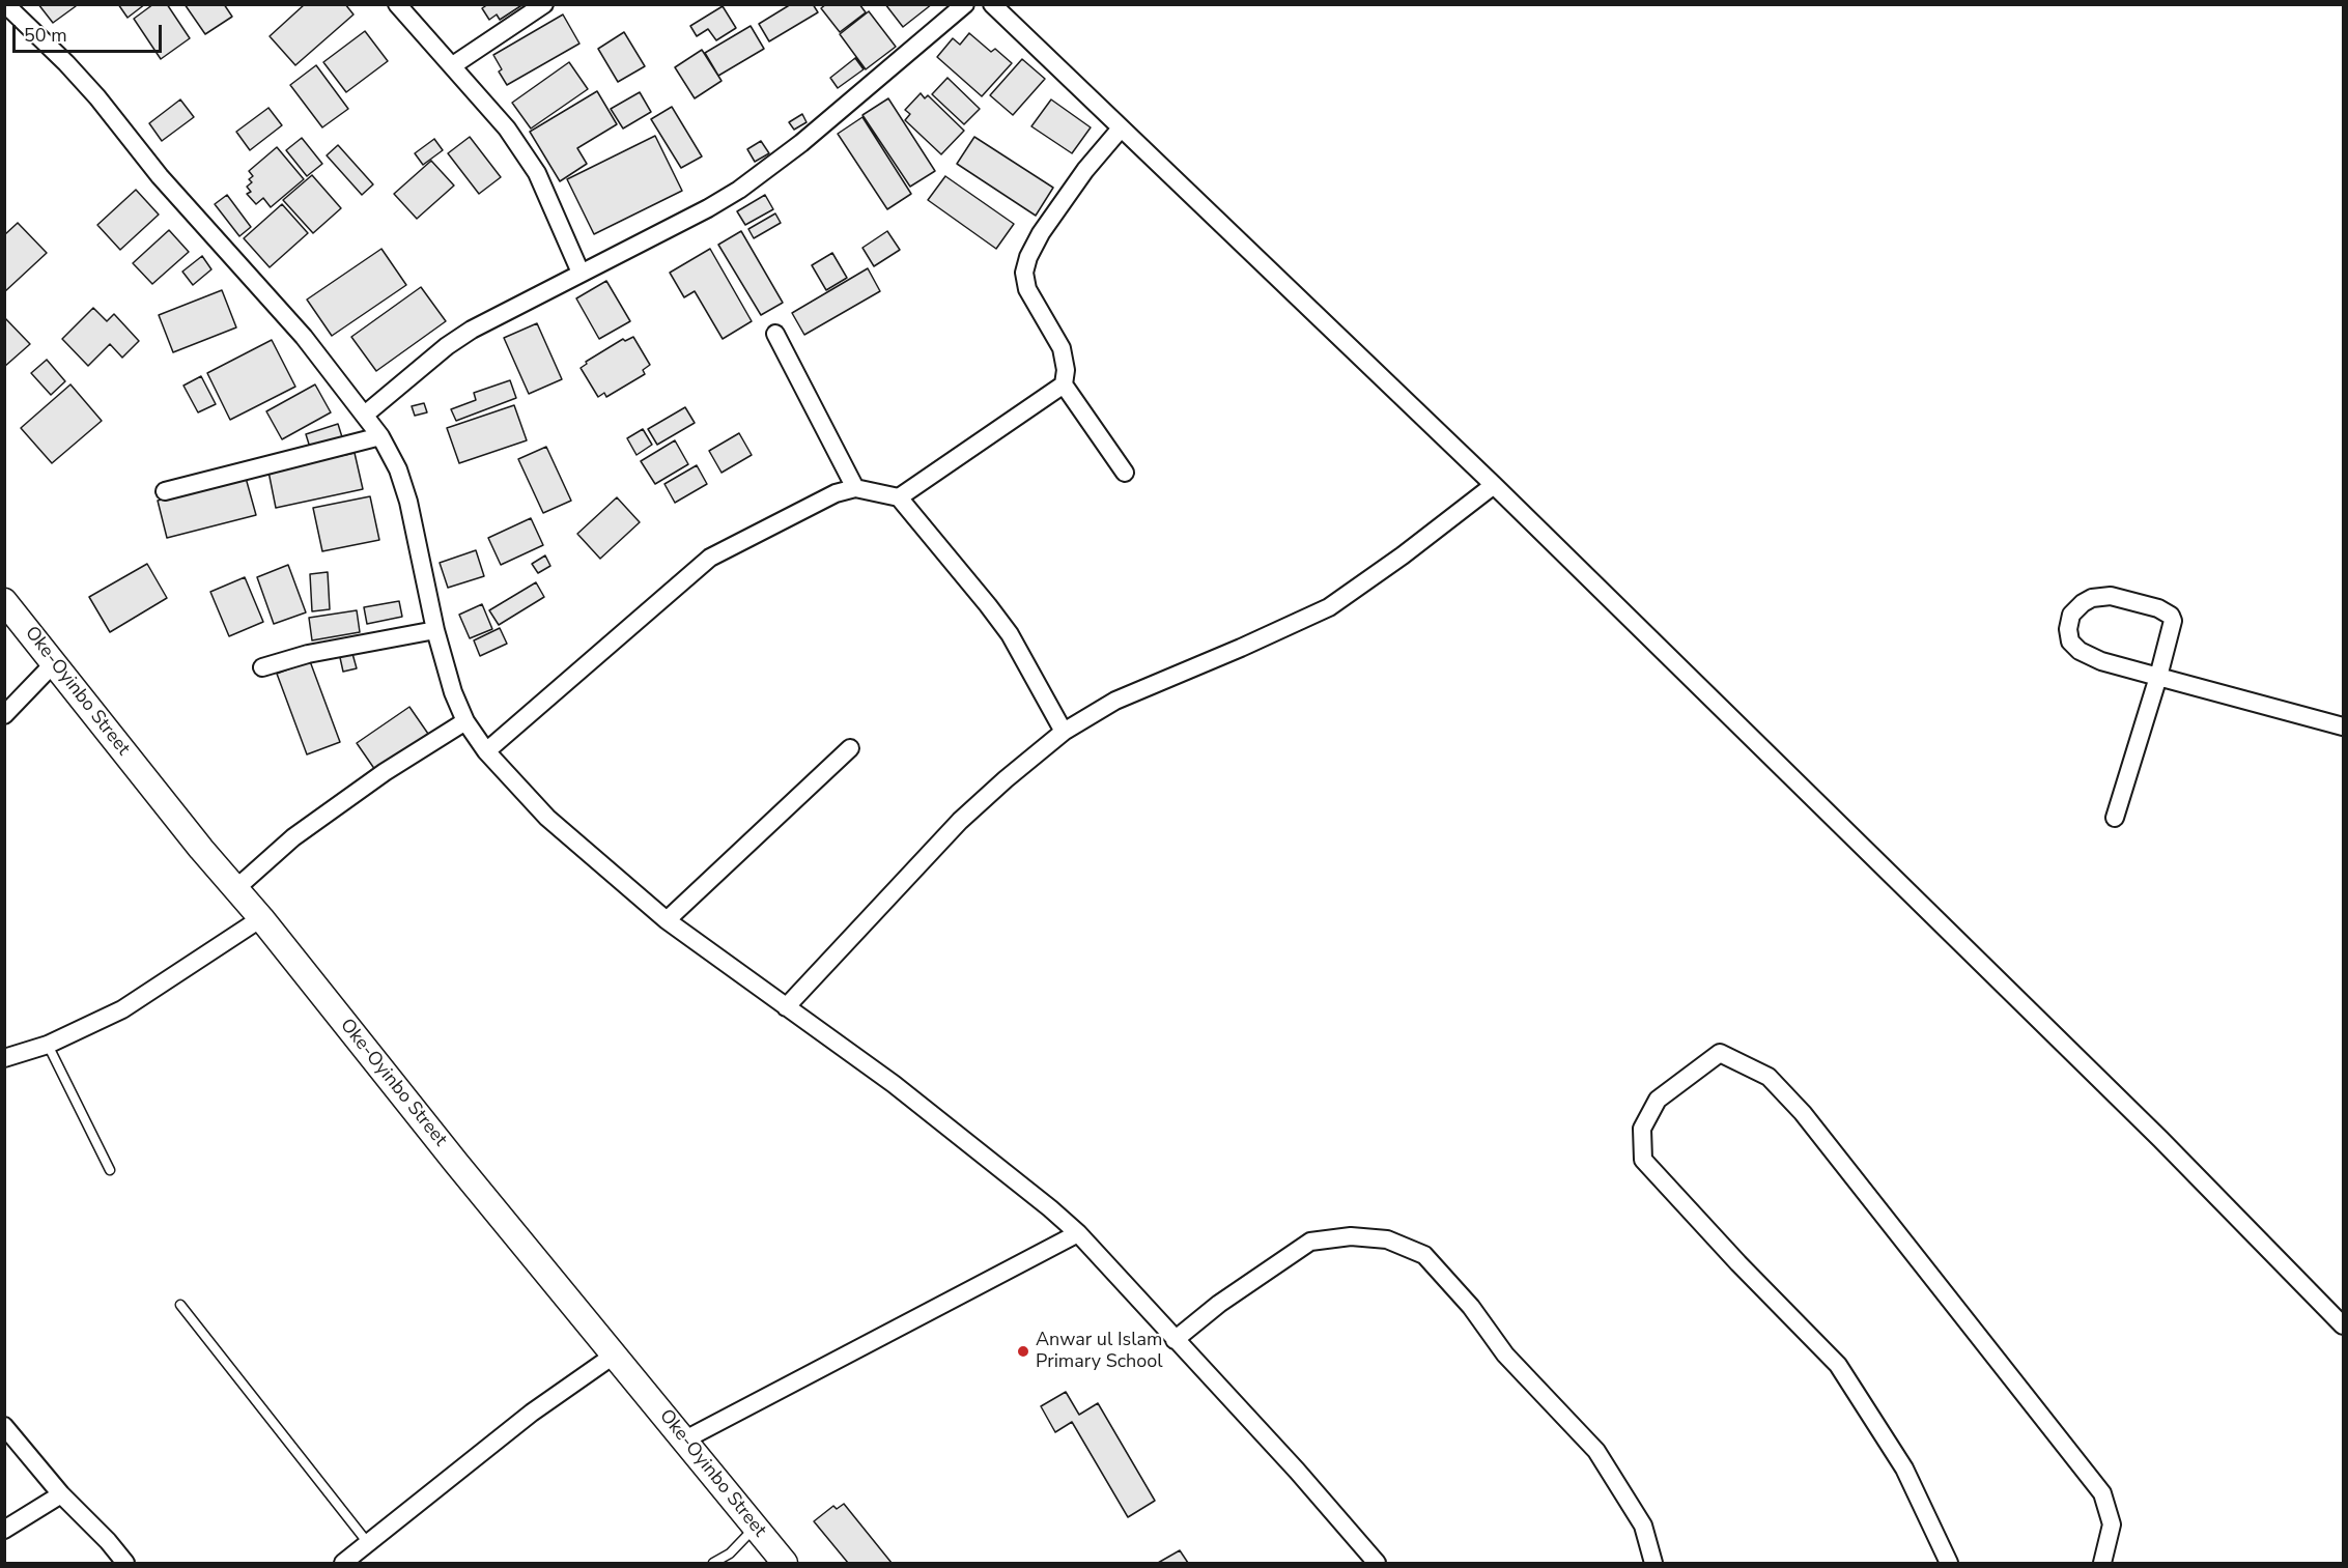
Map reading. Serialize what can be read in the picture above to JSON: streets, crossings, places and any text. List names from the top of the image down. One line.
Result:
{"streets":{"main road":["Oke-Oyinbo Street"]},"places":["Anwar ul Islam Primary School"],"scale_bar":"50 m"}
